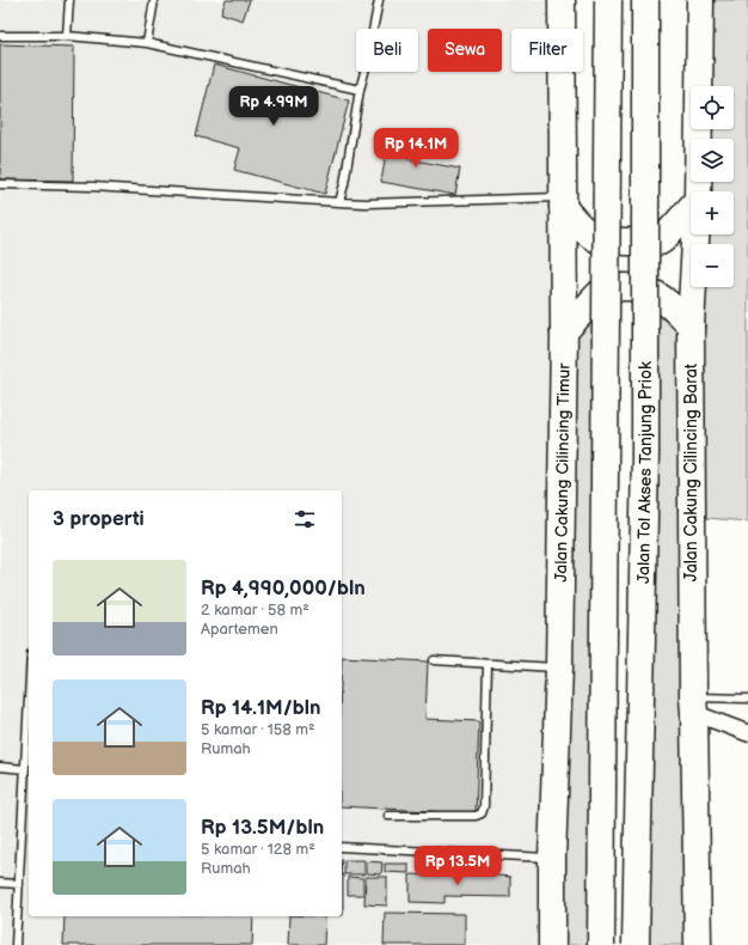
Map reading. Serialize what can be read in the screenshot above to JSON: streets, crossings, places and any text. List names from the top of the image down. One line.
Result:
{"streets":{"highway":["Jalan Cakung Cilincing Timur","Jalan Tol Akses Tanjung Priok","Jalan Cakung Cilincing Barat"]},"page":{"chip":["Beli","Sewa","Filter"],"map_buttons":["+","−"],"price":["Rp 4.99M","Rp 14.1M","Rp 13.5M"],"heading":"3 properti","list":[{"name":"Rp 4,990,000/bln","note":"2 kamar · 58 m² · Apartemen"},{"name":"Rp 14.1M/bln","note":"5 kamar · 158 m² · Rumah"},{"name":"Rp 13.5M/bln","note":"5 kamar · 128 m² · Rumah"}]}}
